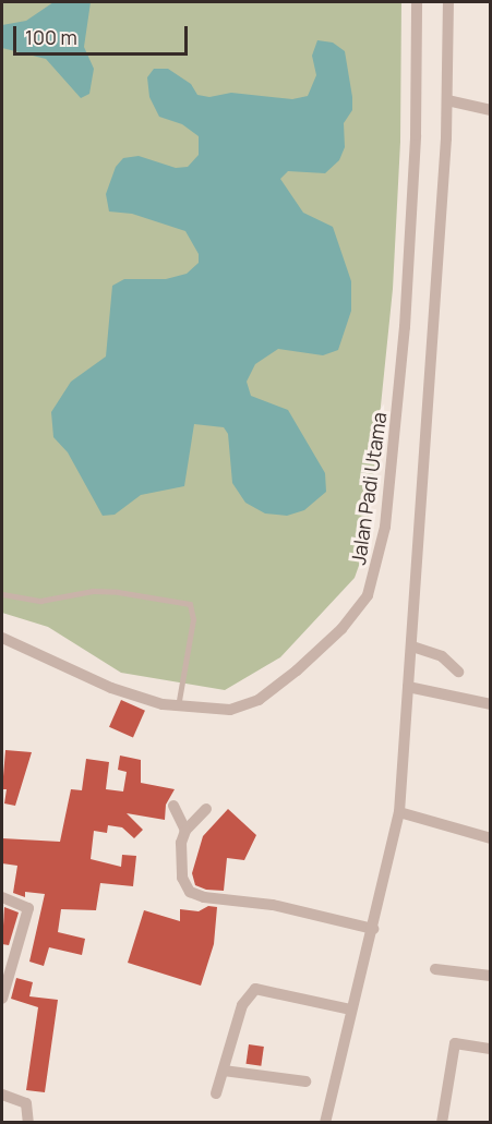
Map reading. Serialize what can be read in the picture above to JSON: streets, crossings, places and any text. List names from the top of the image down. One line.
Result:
{"streets":{"street":["Jalan Padi Utama"]},"scale_bar":"100 m"}
